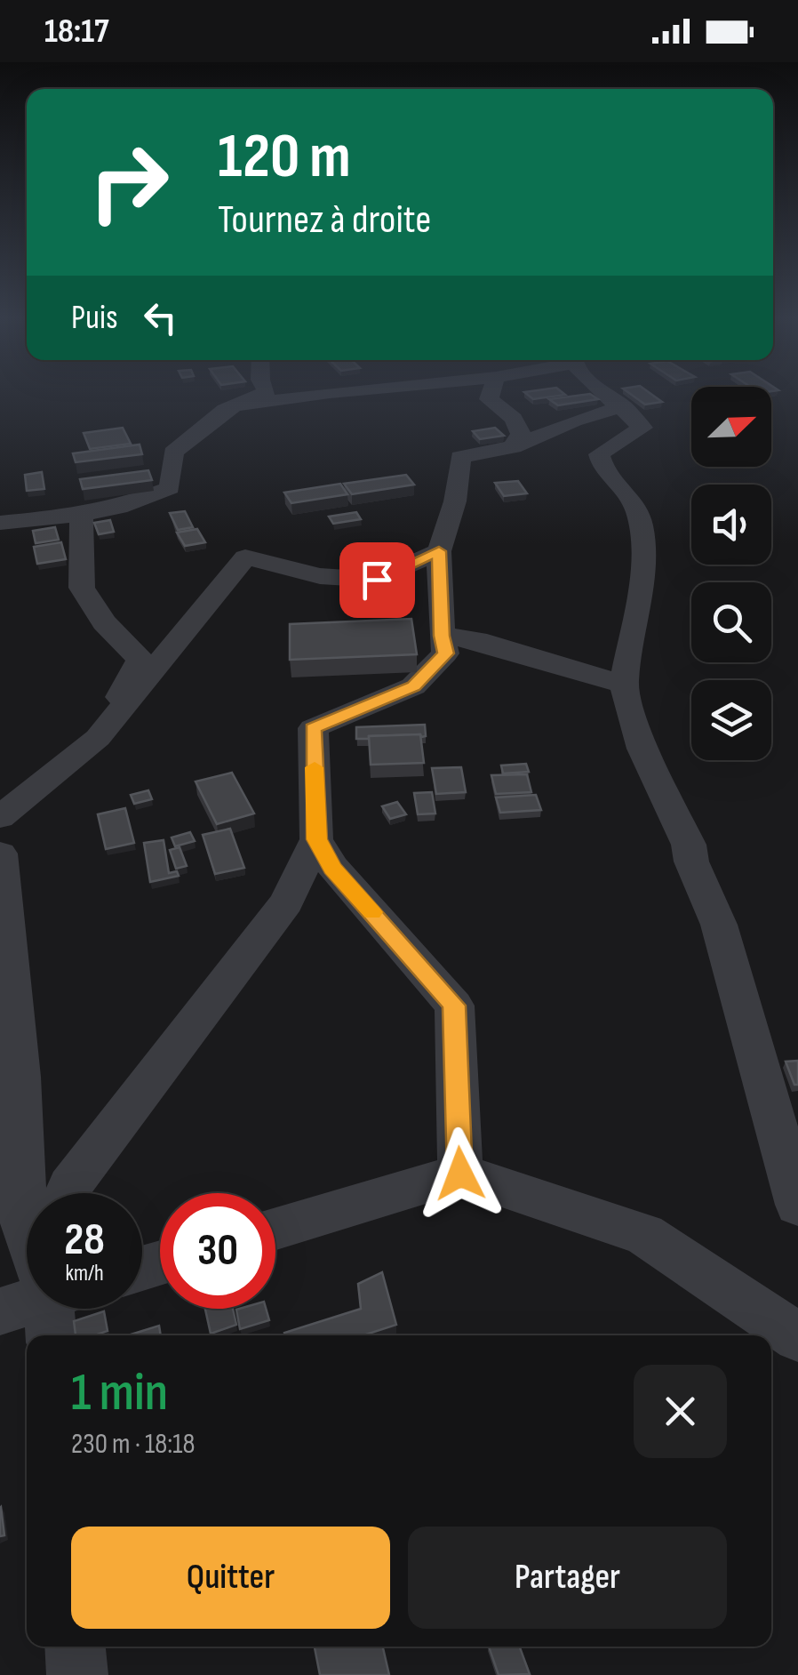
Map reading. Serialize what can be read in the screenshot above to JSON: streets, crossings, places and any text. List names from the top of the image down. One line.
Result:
{"north":"top right","page":{"status":"18:17","turn":["120 m","Tournez à droite"],"then":"Puis","speed":"28 km/h","limit":"30","heading":["1 min","230 m · 18:18"],"buttons":["Quitter","Partager"]}}
